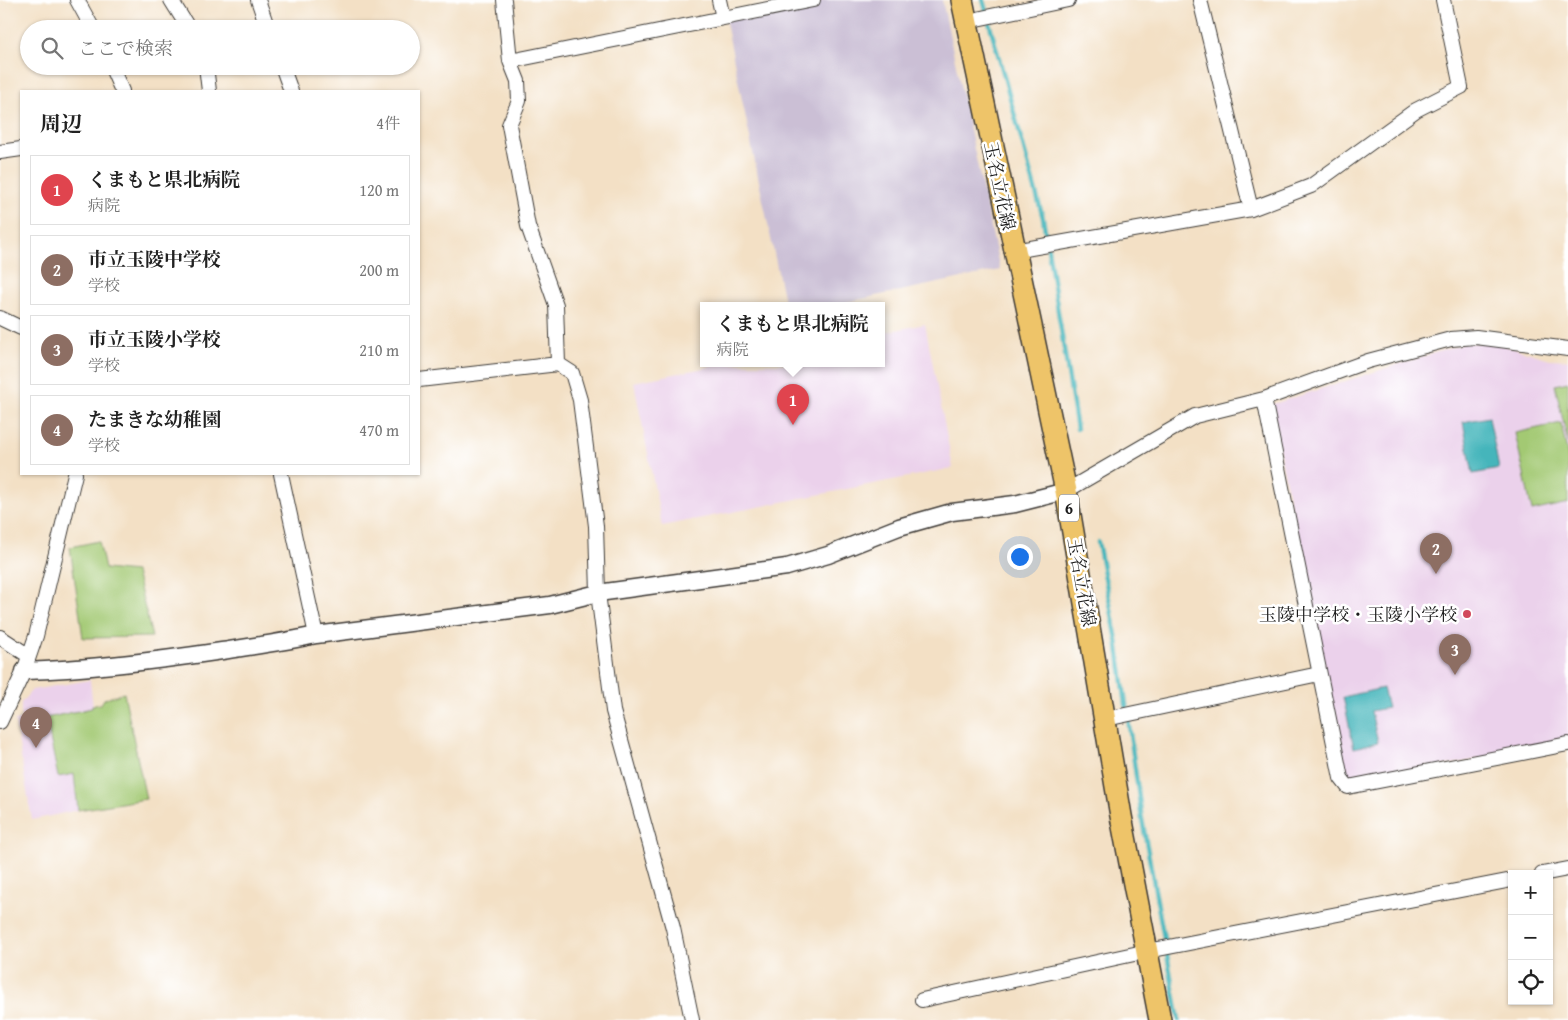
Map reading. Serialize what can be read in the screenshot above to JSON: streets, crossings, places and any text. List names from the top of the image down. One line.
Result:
{"streets":{"main road":["玉名立花線","6"]},"places":["玉陵中学校・玉陵小学校"],"page":{"search":"ここで検索","heading":["周辺","4件"],"list":[{"mark":"1","name":"くまもと県北病院","note":"病院","value":"120 m"},{"mark":"2","name":"市立玉陵中学校","note":"学校","value":"200 m"},{"mark":"3","name":"市立玉陵小学校","note":"学校","value":"210 m"},{"mark":"4","name":"たまきな幼稚園","note":"学校","value":"470 m"}],"popup":["くまもと県北病院","病院"],"pins":["1","2","3","4"],"map_buttons":["+","−"]}}
